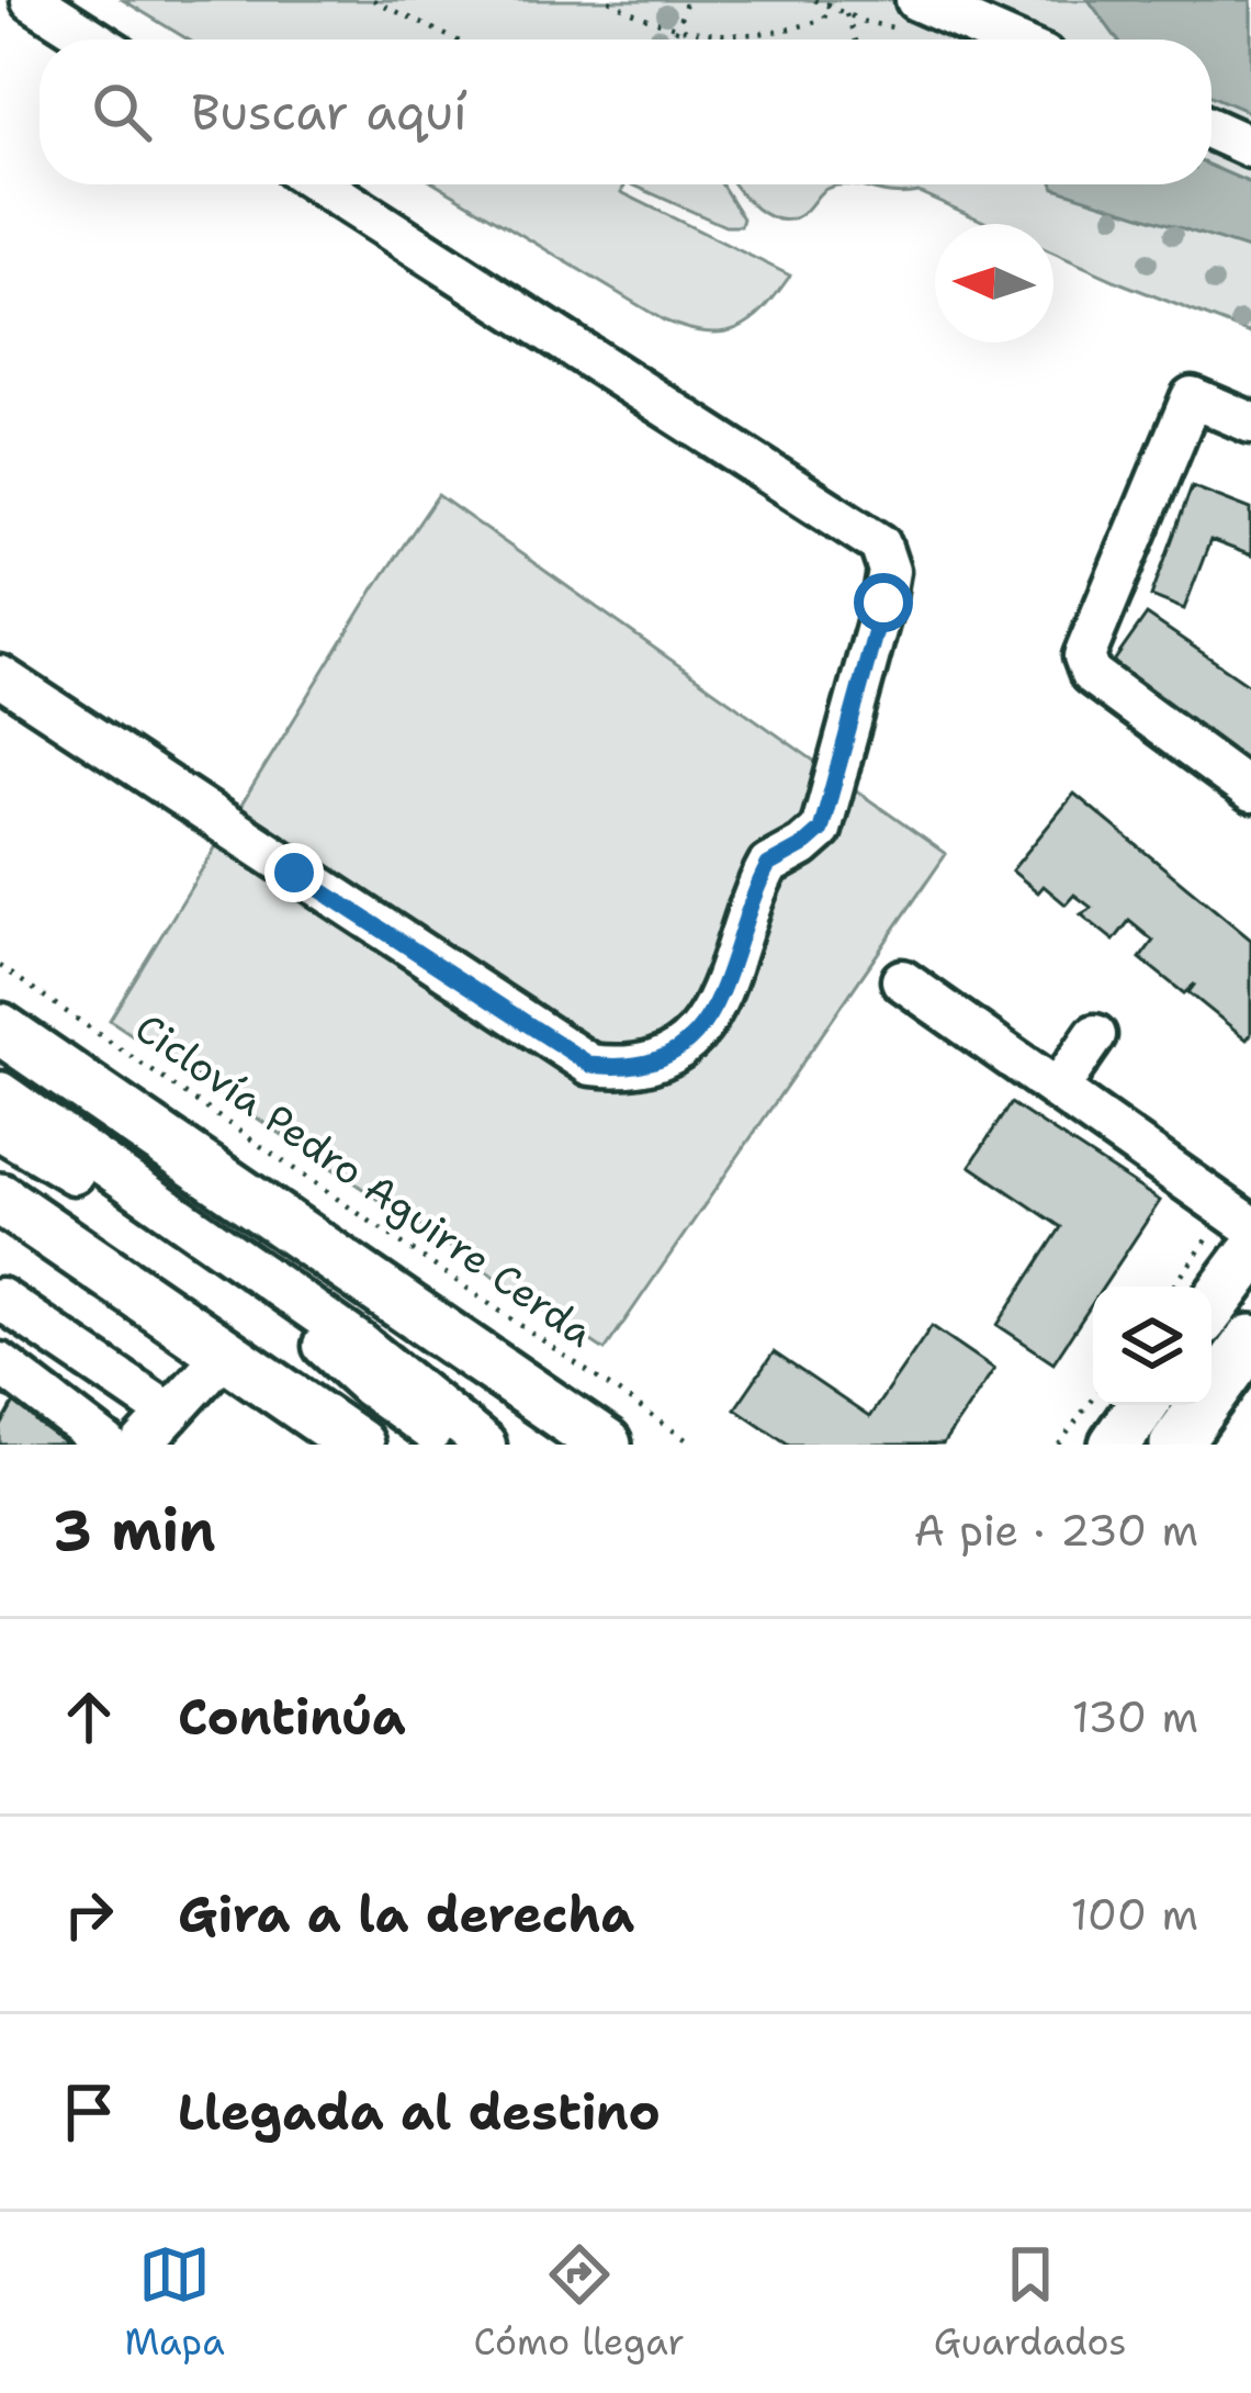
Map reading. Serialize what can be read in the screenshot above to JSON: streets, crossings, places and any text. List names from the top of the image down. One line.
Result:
{"streets":{"path":["Ciclovía Pedro Aguirre Cerda"]},"north":"left","page":{"search":"Buscar aquí","heading":["3 min","A pie · 230 m"],"list":[["Continúa","130 m"],["Gira a la derecha","100 m"],"Llegada al destino"],"nav":["Mapa","Cómo llegar","Guardados"]}}
